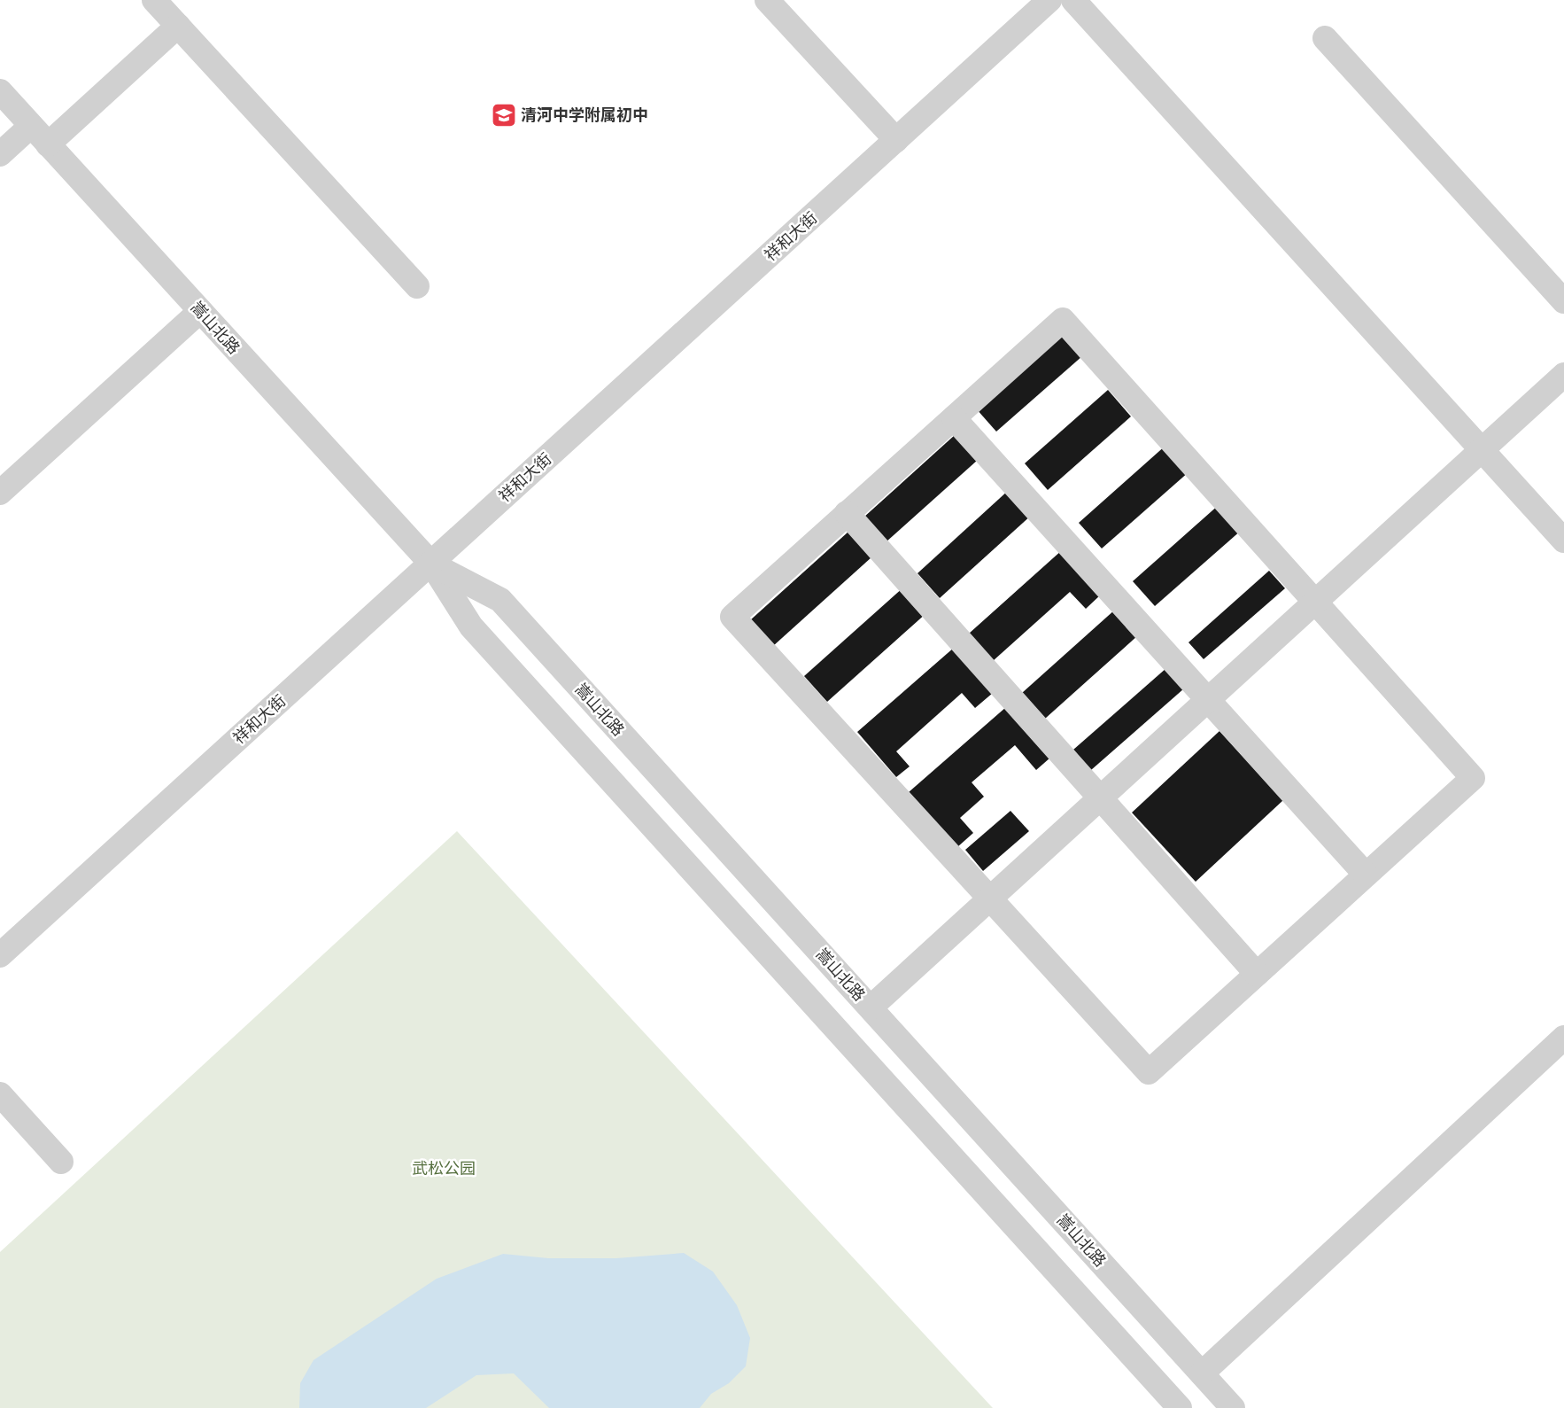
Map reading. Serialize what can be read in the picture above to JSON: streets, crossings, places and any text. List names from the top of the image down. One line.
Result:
{"streets":{"street":["祥和大街","嵩山北路"]},"crossings":[["祥和大街","嵩山北路"]],"parks":["武松公园"],"places":{"school or university":["清河中学附属初中"]}}
